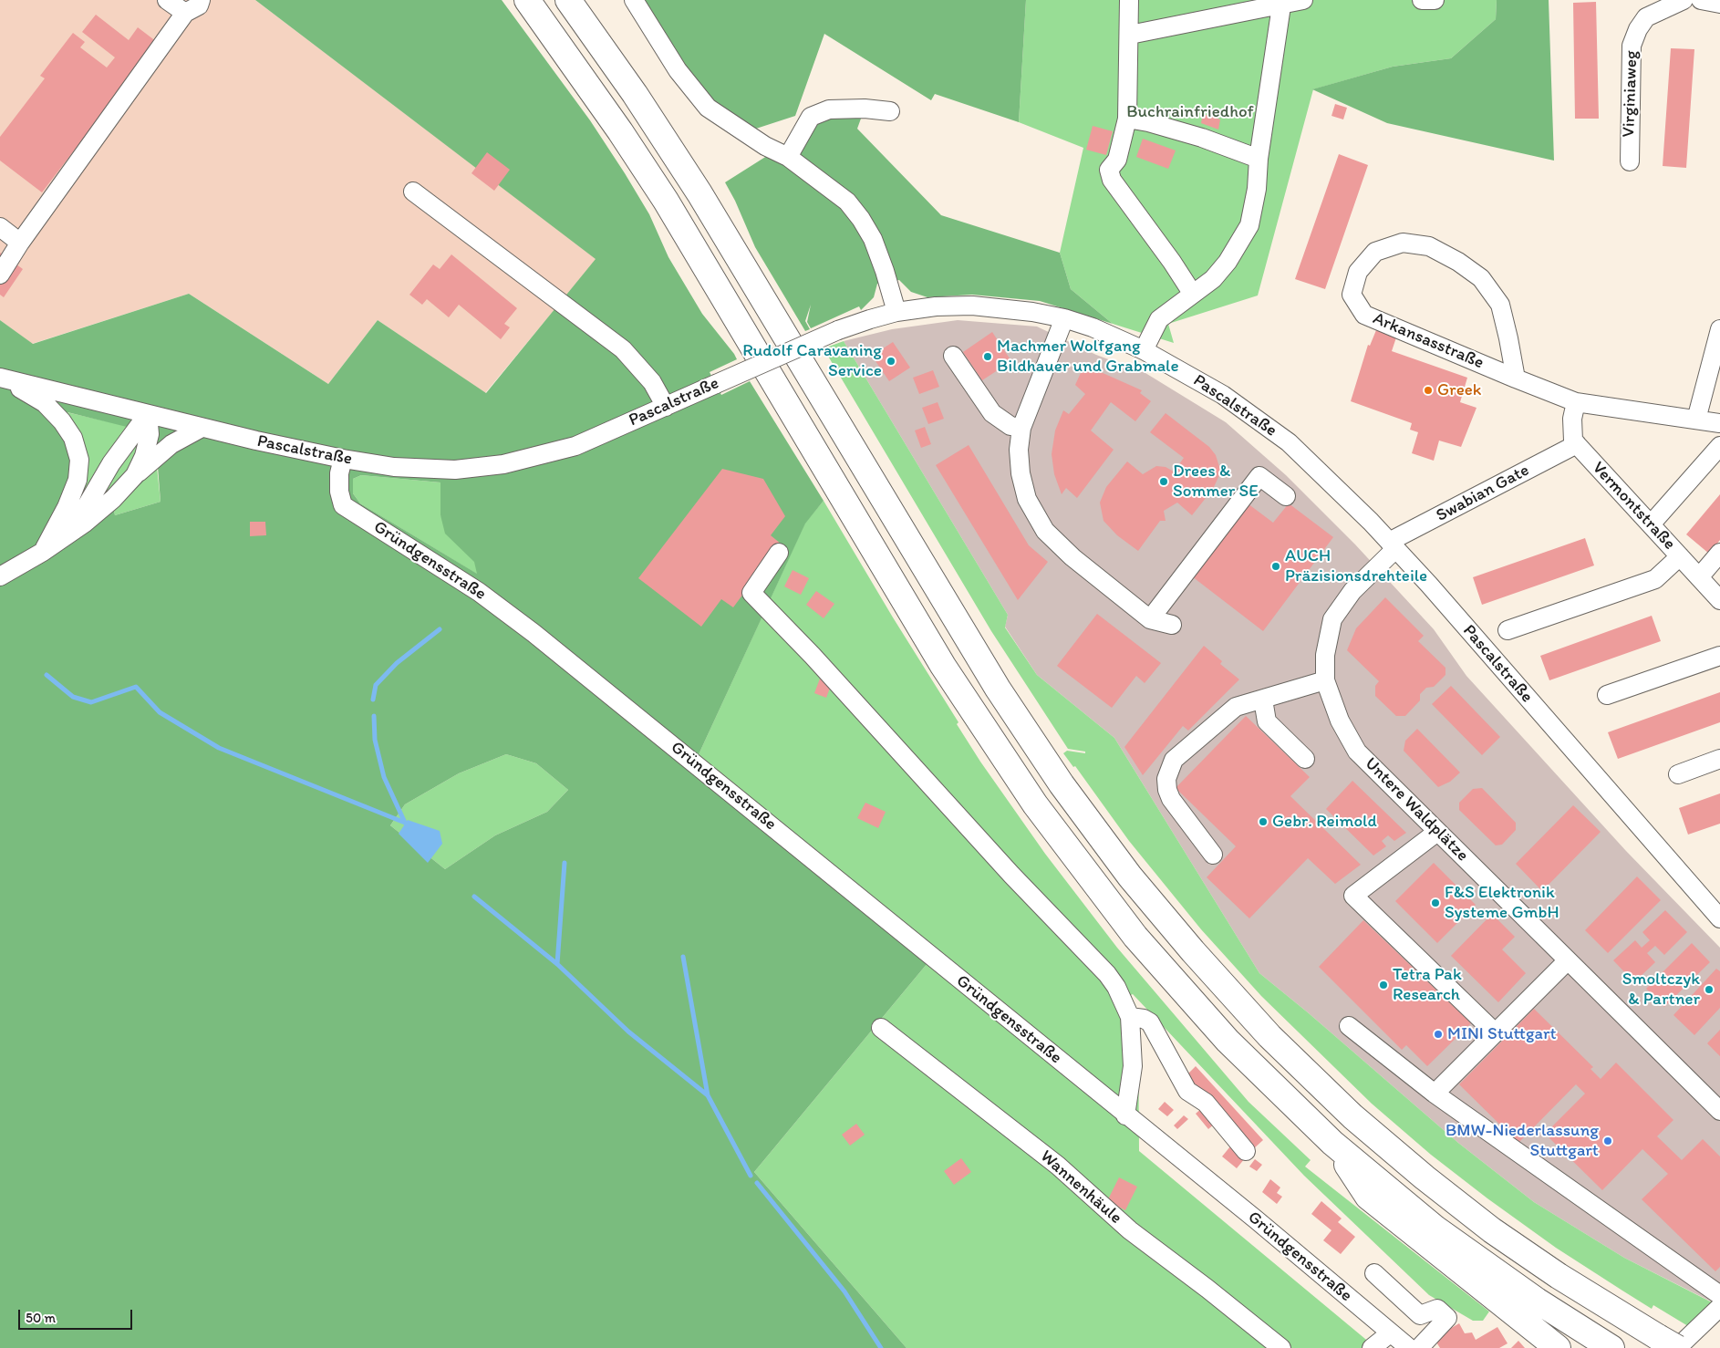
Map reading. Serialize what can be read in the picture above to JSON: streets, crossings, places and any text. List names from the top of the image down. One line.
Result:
{"streets":{"street":["Virginiaweg","Arkansasstraße","Pascalstraße","Swabian Gate","Vermontstraße","Gründgensstraße","Untere Waldplätze","Wannenhäule"]},"crossings":[["Pascalstraße","Swabian Gate"],["Pascalstraße","Gründgensstraße"],["Pascalstraße","Untere Waldplätze"],["Swabian Gate","Vermontstraße"],["Swabian Gate","Untere Waldplätze"]],"parks":["Buchrainfriedhof"],"places":["Machmer Wolfgang Bildhauer und Grabmale","Rudolf Caravaning Service","Greek","Drees & Sommer SE","AUCH Präzisionsdrehteile","Gebr. Reimold","F&S Elektronik Systeme GmbH","Tetra Pak Research","Smoltczyk & Partner","MINI Stuttgart","BMW-Niederlassung Stuttgart"],"scale_bar":"50 m"}
